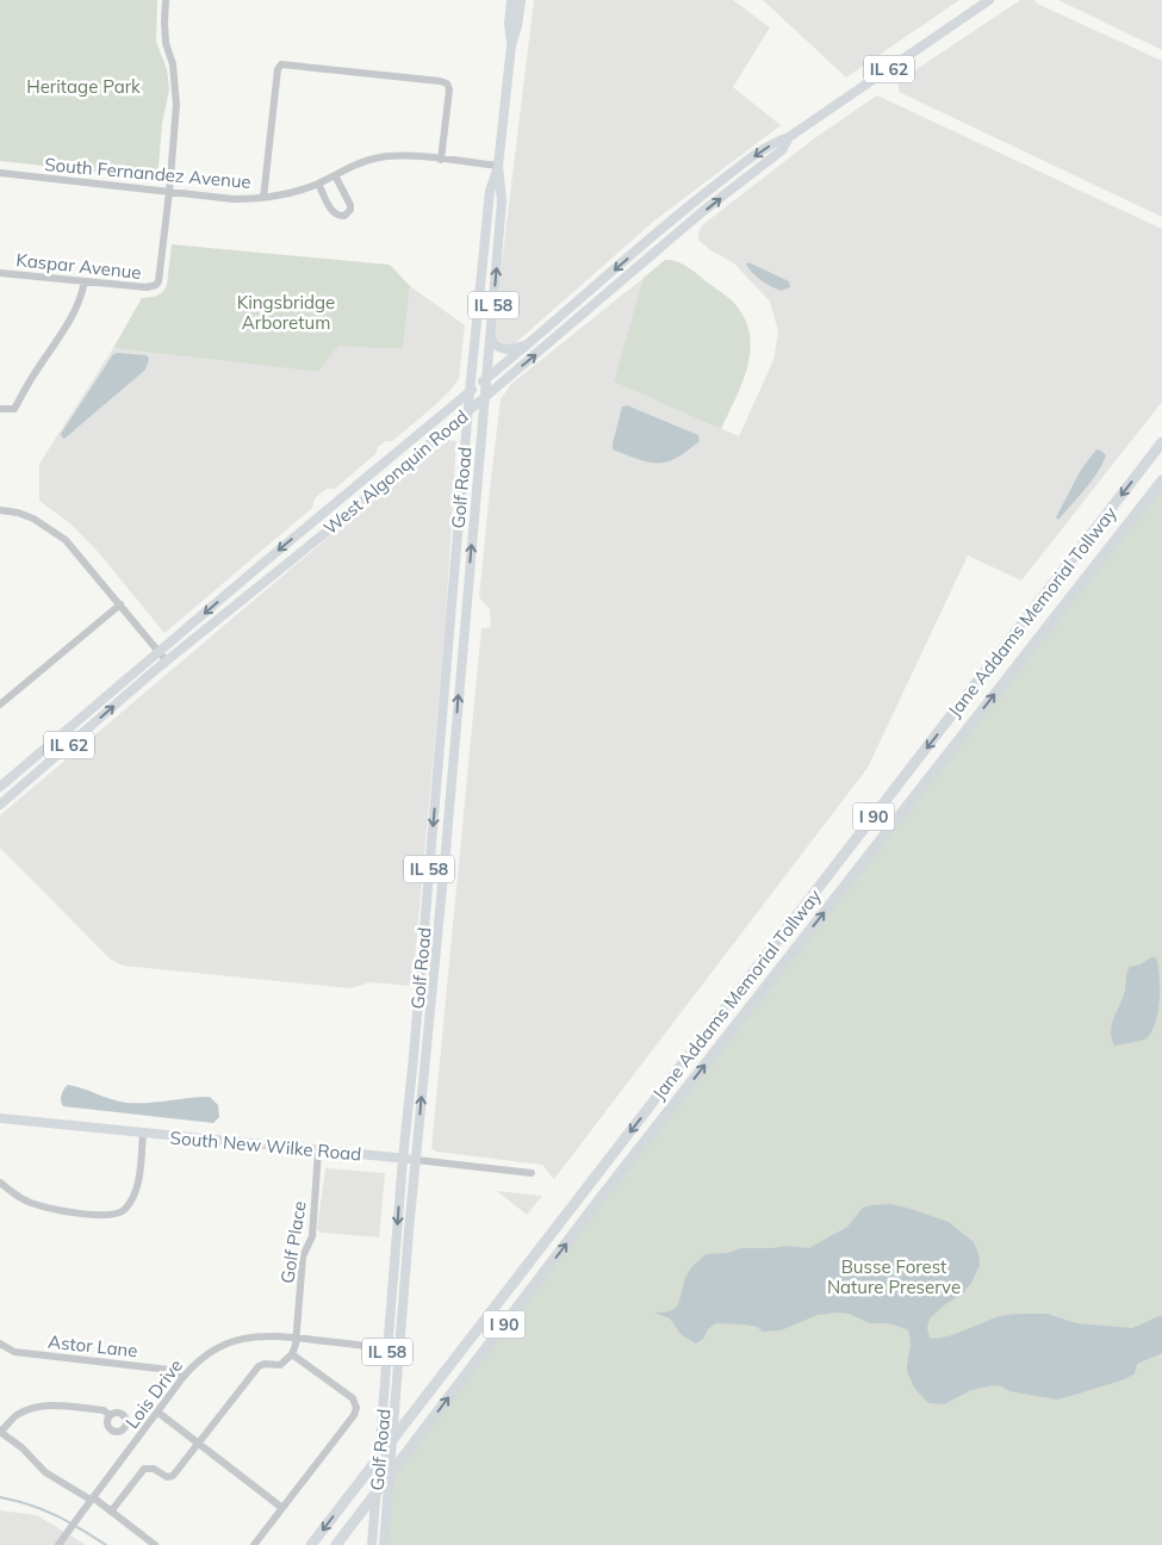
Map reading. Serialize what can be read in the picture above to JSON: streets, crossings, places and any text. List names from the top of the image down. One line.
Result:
{"streets":{"highway":["Jane Addams Memorial Tollway","I 90"],"main road":["IL 62","IL 58","West Algonquin Road","Golf Road","South New Wilke Road"],"street":["South Fernandez Avenue","Kaspar Avenue","Golf Place","Astor Lane","Lois Drive"]},"crossings":[["South Fernandez Avenue","Kaspar Avenue"],["South Fernandez Avenue","IL 58"],["IL 58","West Algonquin Road"],["IL 58","Golf Road"],["West Algonquin Road","Golf Road"],["Golf Road","South New Wilke Road"],["Golf Road","Lois Drive"],["South New Wilke Road","Golf Place"],["Golf Place","Lois Drive"],["Astor Lane","Lois Drive"]],"parks":["Heritage Park","Kingsbridge Arboretum","Busse Forest Nature Preserve"]}
